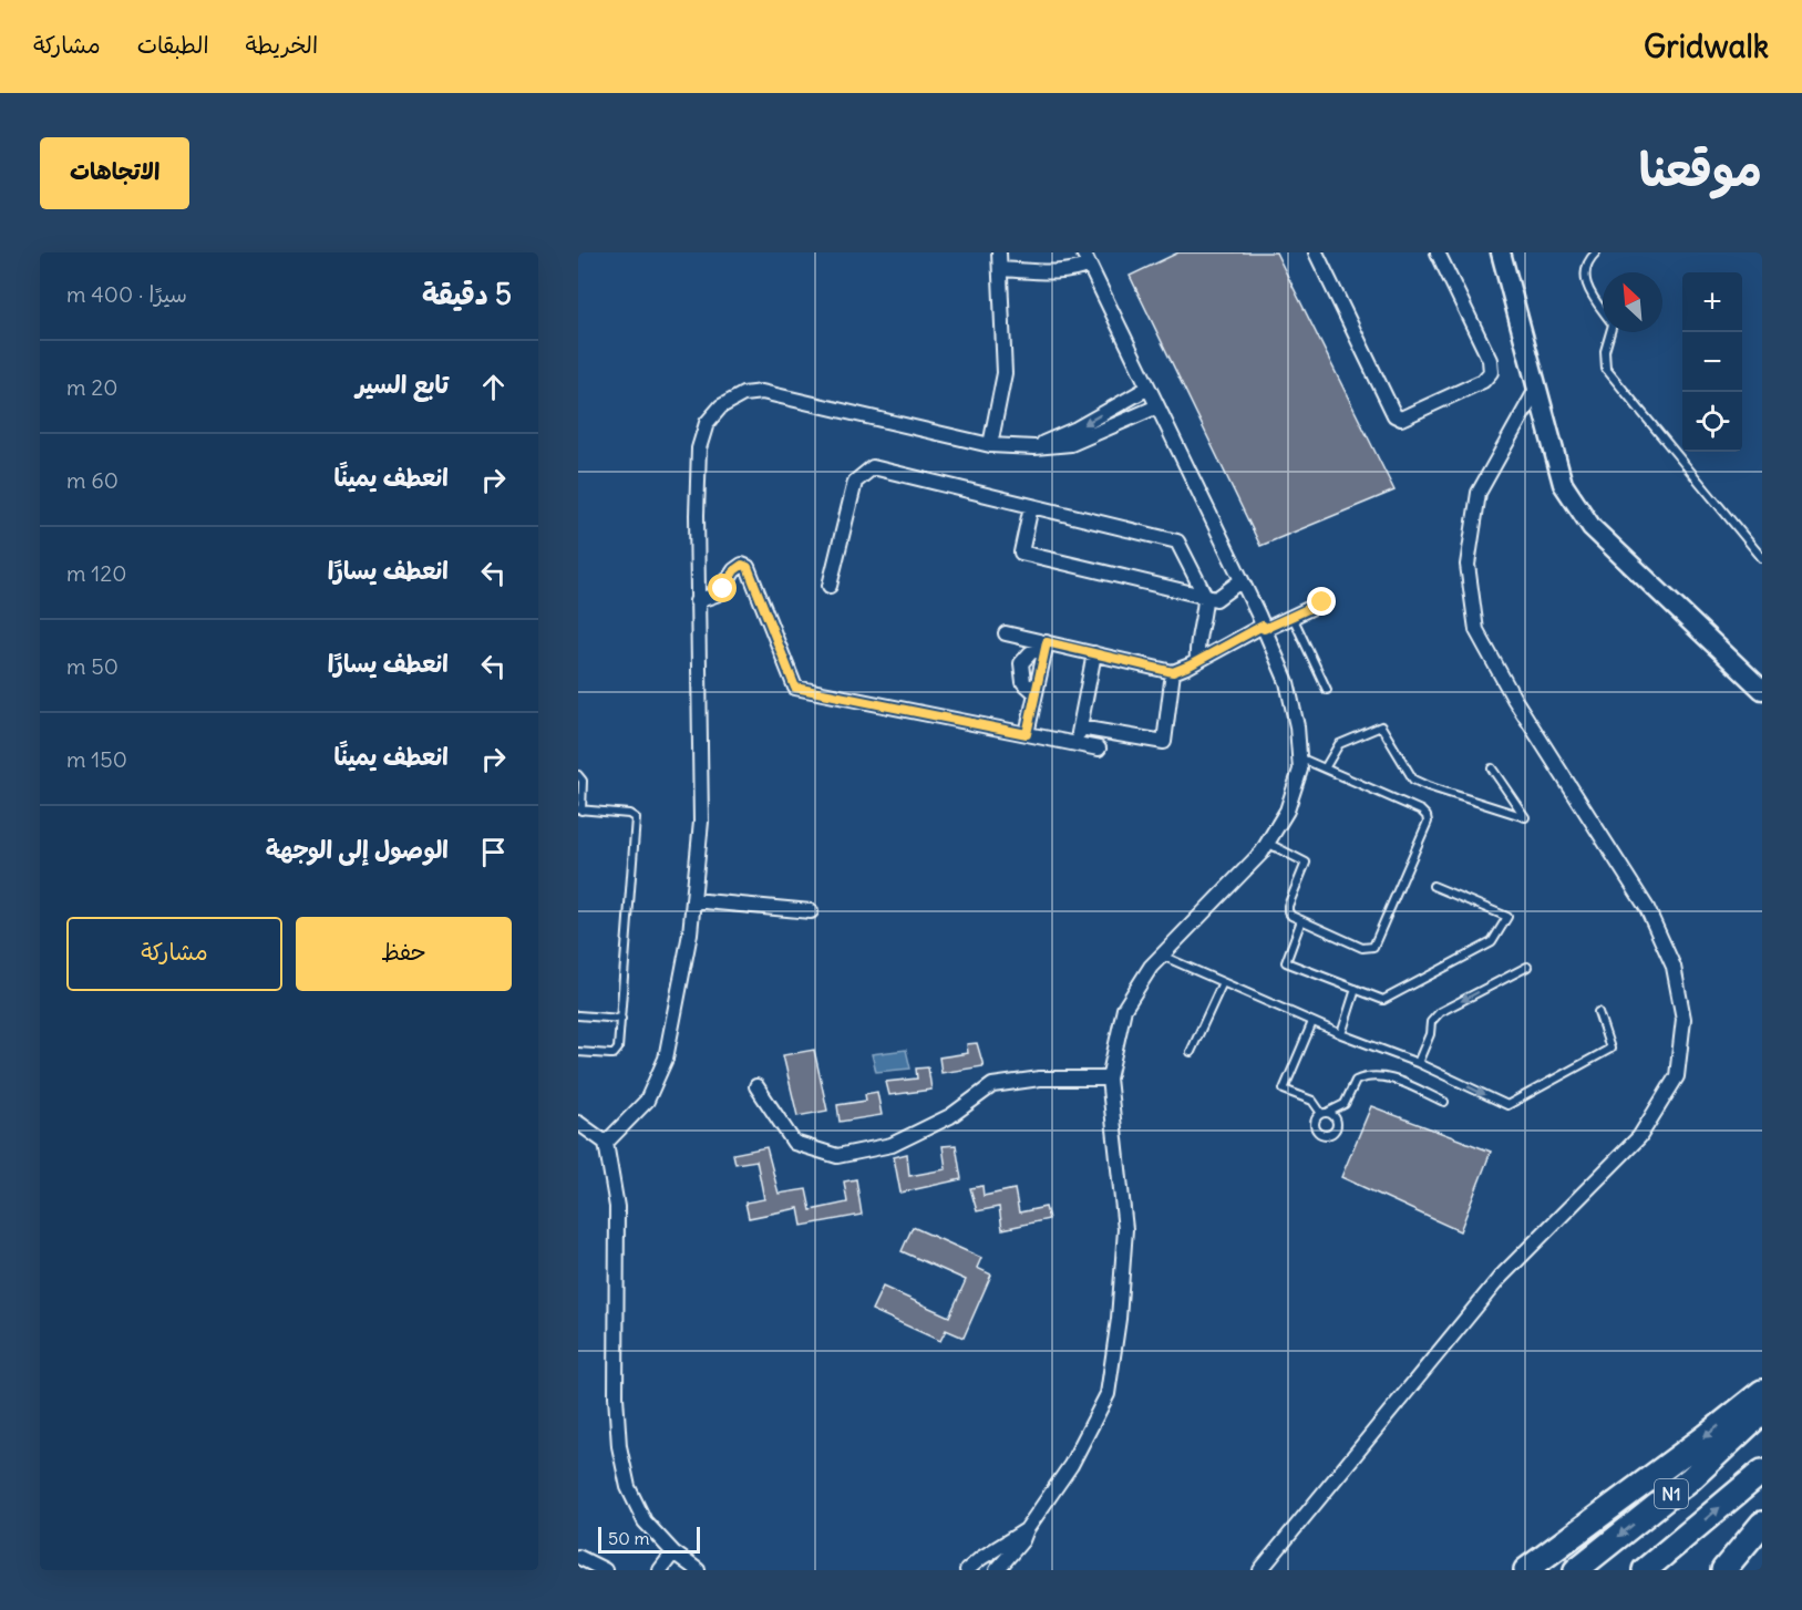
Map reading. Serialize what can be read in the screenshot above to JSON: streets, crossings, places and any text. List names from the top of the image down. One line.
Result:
{"streets":{"highway":["N1"]},"scale_bar":"50 m","north":"top left","page":{"header":"Gridwalk","nav":["الخريطة","الطبقات","مشاركة"],"title":"موقعنا","buttons":["الاتجاهات",["حفظ","مشاركة"]],"heading":["5 دقيقة","سيرًا · 400 m"],"map_buttons":["+","−"],"list":[["تابع السير","20 m"],["انعطف يمينًا","60 m"],["انعطف يسارًا","120 m"],["انعطف يسارًا","50 m"],["انعطف يمينًا","150 m"],"الوصول إلى الوجهة"],"scale":"50 m"}}
